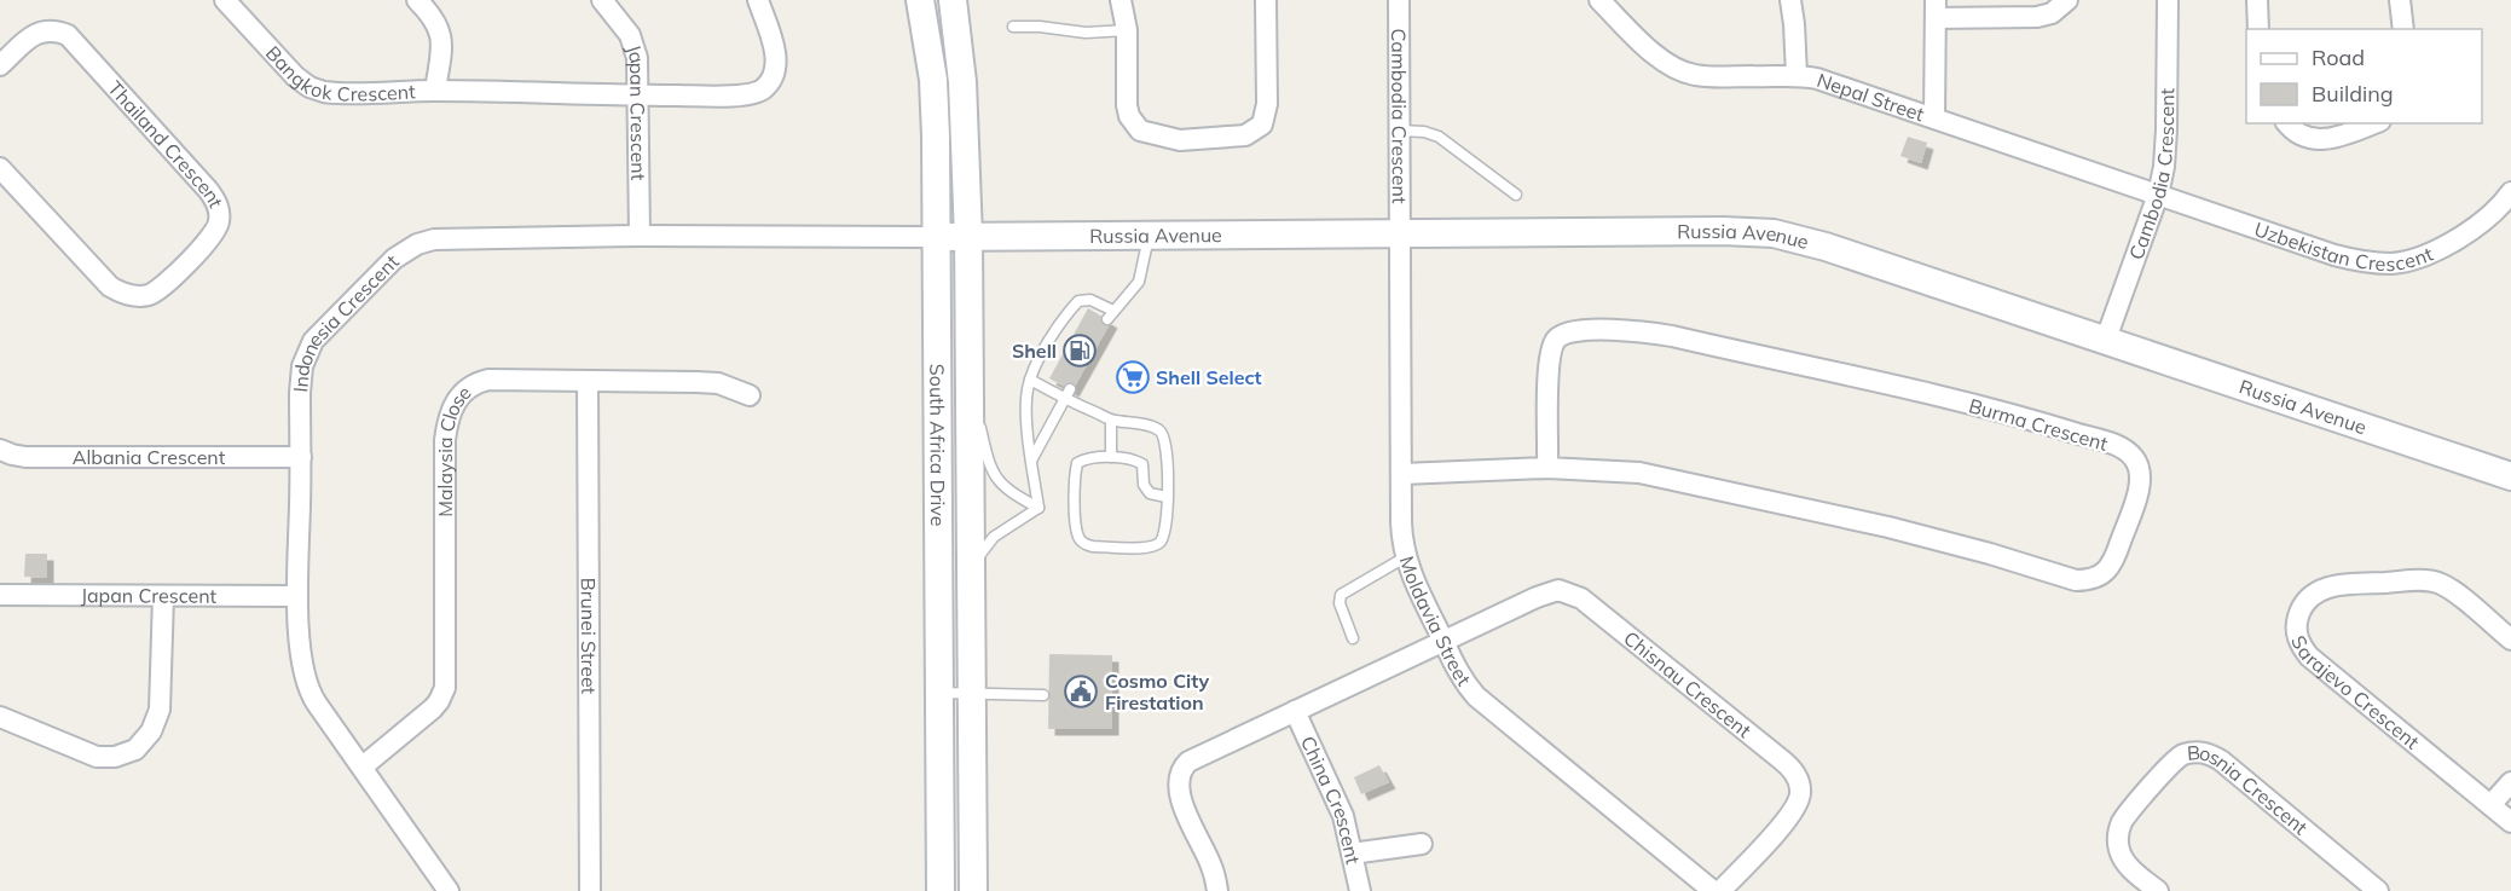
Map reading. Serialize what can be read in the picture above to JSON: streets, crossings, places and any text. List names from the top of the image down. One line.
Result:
{"streets":{"street":["Bangkok Crescent","Nepal Street","Japan Crescent","Cambodia Crescent","Thailand Crescent","Russia Avenue","Uzbekistan Crescent","Indonesia Crescent","Burma Crescent","South Africa Drive","Malaysia Close","Albania Crescent","Moldavia Street","Brunei Street","Chisnau Crescent","Sarajevo Crescent","Bosnia Crescent","China Crescent"]},"crossings":[["Bangkok Crescent","Japan Crescent"],["Nepal Street","Cambodia Crescent"],["Nepal Street","Uzbekistan Crescent"],["Japan Crescent","Indonesia Crescent"],["Cambodia Crescent","Russia Avenue"],["Cambodia Crescent","Uzbekistan Crescent"],["Cambodia Crescent","Moldavia Street"],["Russia Avenue","Indonesia Crescent"],["Russia Avenue","South Africa Drive"],["Russia Avenue","Moldavia Street"],["Indonesia Crescent","South Africa Drive"],["Indonesia Crescent","Malaysia Close"],["Indonesia Crescent","Albania Crescent"],["Burma Crescent","Moldavia Street"],["Malaysia Close","Brunei Street"],["Moldavia Street","Chisnau Crescent"],["Moldavia Street","China Crescent"],["Chisnau Crescent","China Crescent"]],"places":{"fuel station":["Shell"],"supermarket":["Shell Select"],"public building":["Cosmo City Firestation"]},"legend":["Road","Building"]}
